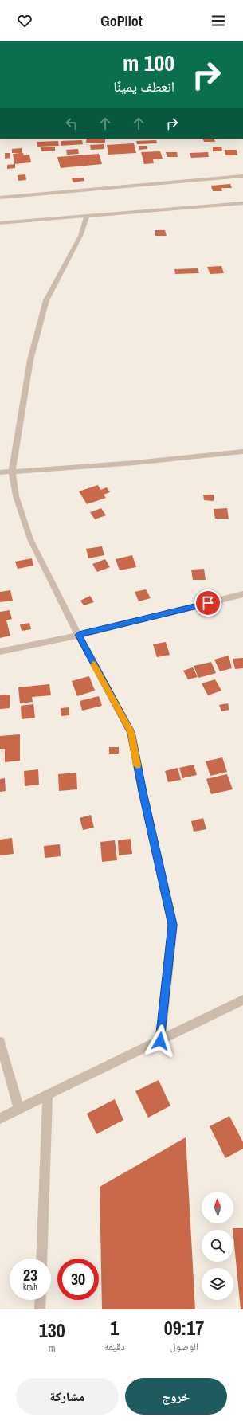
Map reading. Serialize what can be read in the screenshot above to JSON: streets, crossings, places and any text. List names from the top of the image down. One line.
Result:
{"north":"top","page":{"header":"GoPilot","turn":["100 m","انعطف يمينًا"],"speed":"23 km/h","limit":"30","eta":["09:17","الوصول","1","دقيقة","130","m"],"buttons":["خروج","مشاركة"]}}
